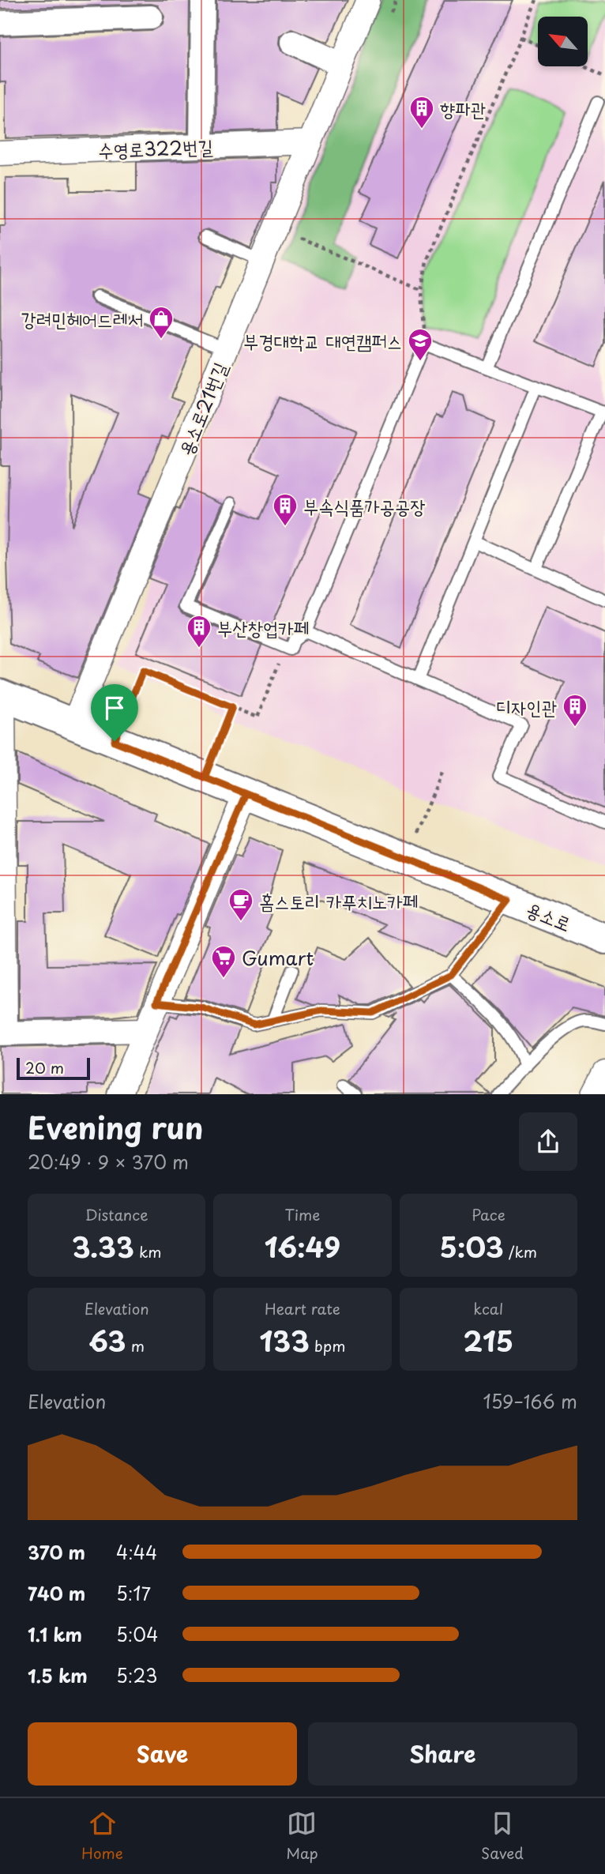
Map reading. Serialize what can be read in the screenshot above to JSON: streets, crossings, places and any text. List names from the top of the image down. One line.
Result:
{"streets":{"main road":["용소로"],"street":["수영로322번길","용소로21번길"]},"crossings":[["수영로322번길","용소로21번길"],["용소로21번길","용소로"]],"places":{"building":["향파관","부속식품가공공장","부산창업카페","디자인관"],"shop":["강려민헤어드레서"],"school or university":["부경대학교 대연캠퍼스"],"cafe":["홈스토리 카푸치노카페"],"supermarket":["Gumart"]},"scale_bar":"20 m","north":"top left","page":{"scale":"20 m","heading":["Evening run","20:49 · 9 × 370 m"],"stats":[["Distance","3.33 km"],["Time","16:49"],["Pace","5:03 /km"],["Elevation","63 m"],["Heart rate","133 bpm"],["kcal","215"]],"chart":["Elevation","159–166 m"],"list":[{"name":"370 m","note":"4:44"},{"name":"740 m","note":"5:17"},{"name":"1.1 km","note":"5:04"},{"name":"1.5 km","note":"5:23"}],"buttons":["Save","Share"],"tabs":["Home","Map","Saved"]}}
